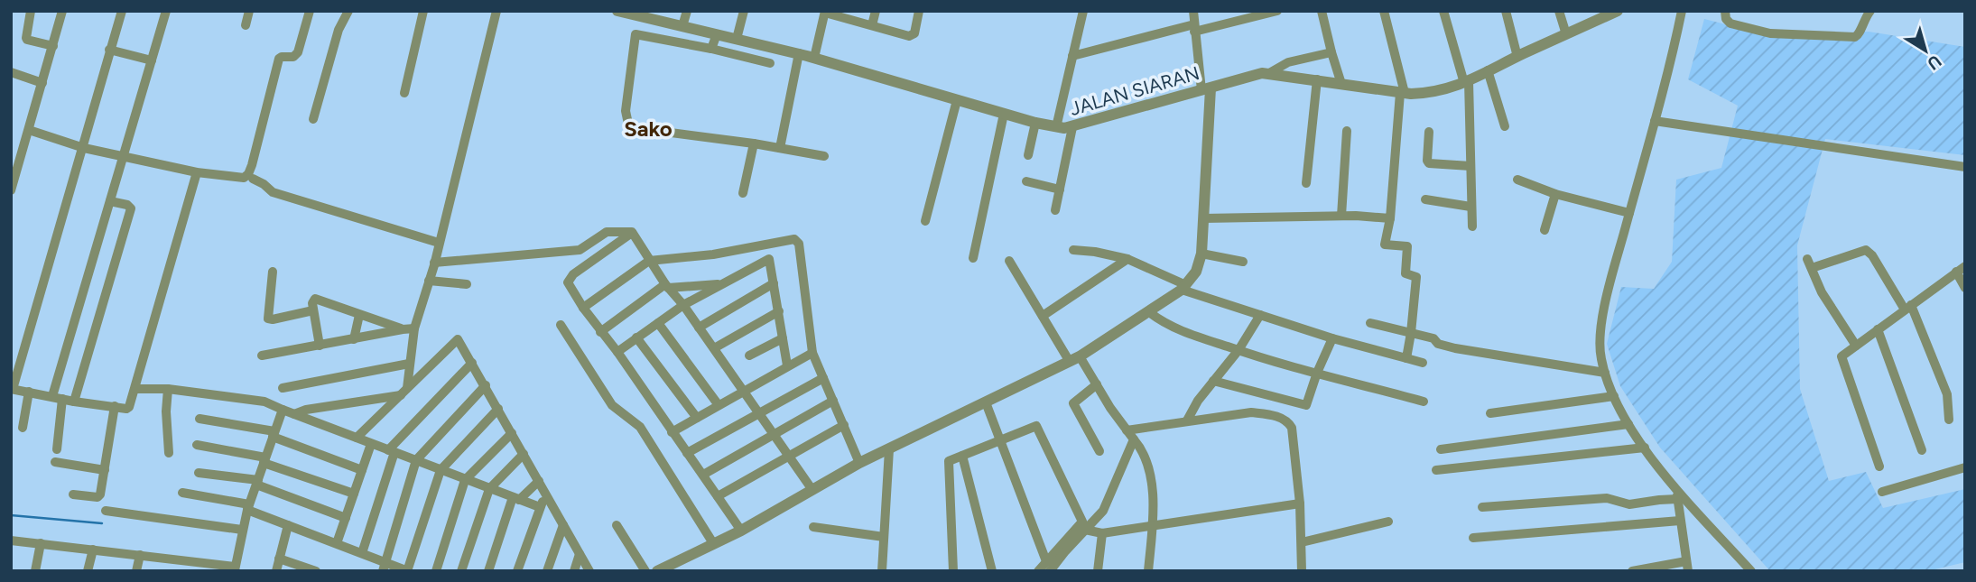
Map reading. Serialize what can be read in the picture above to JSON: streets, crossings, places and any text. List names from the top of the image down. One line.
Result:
{"streets":{"street":["JALAN SIARAN"]},"districts":["Sako"],"north":"bottom right"}
